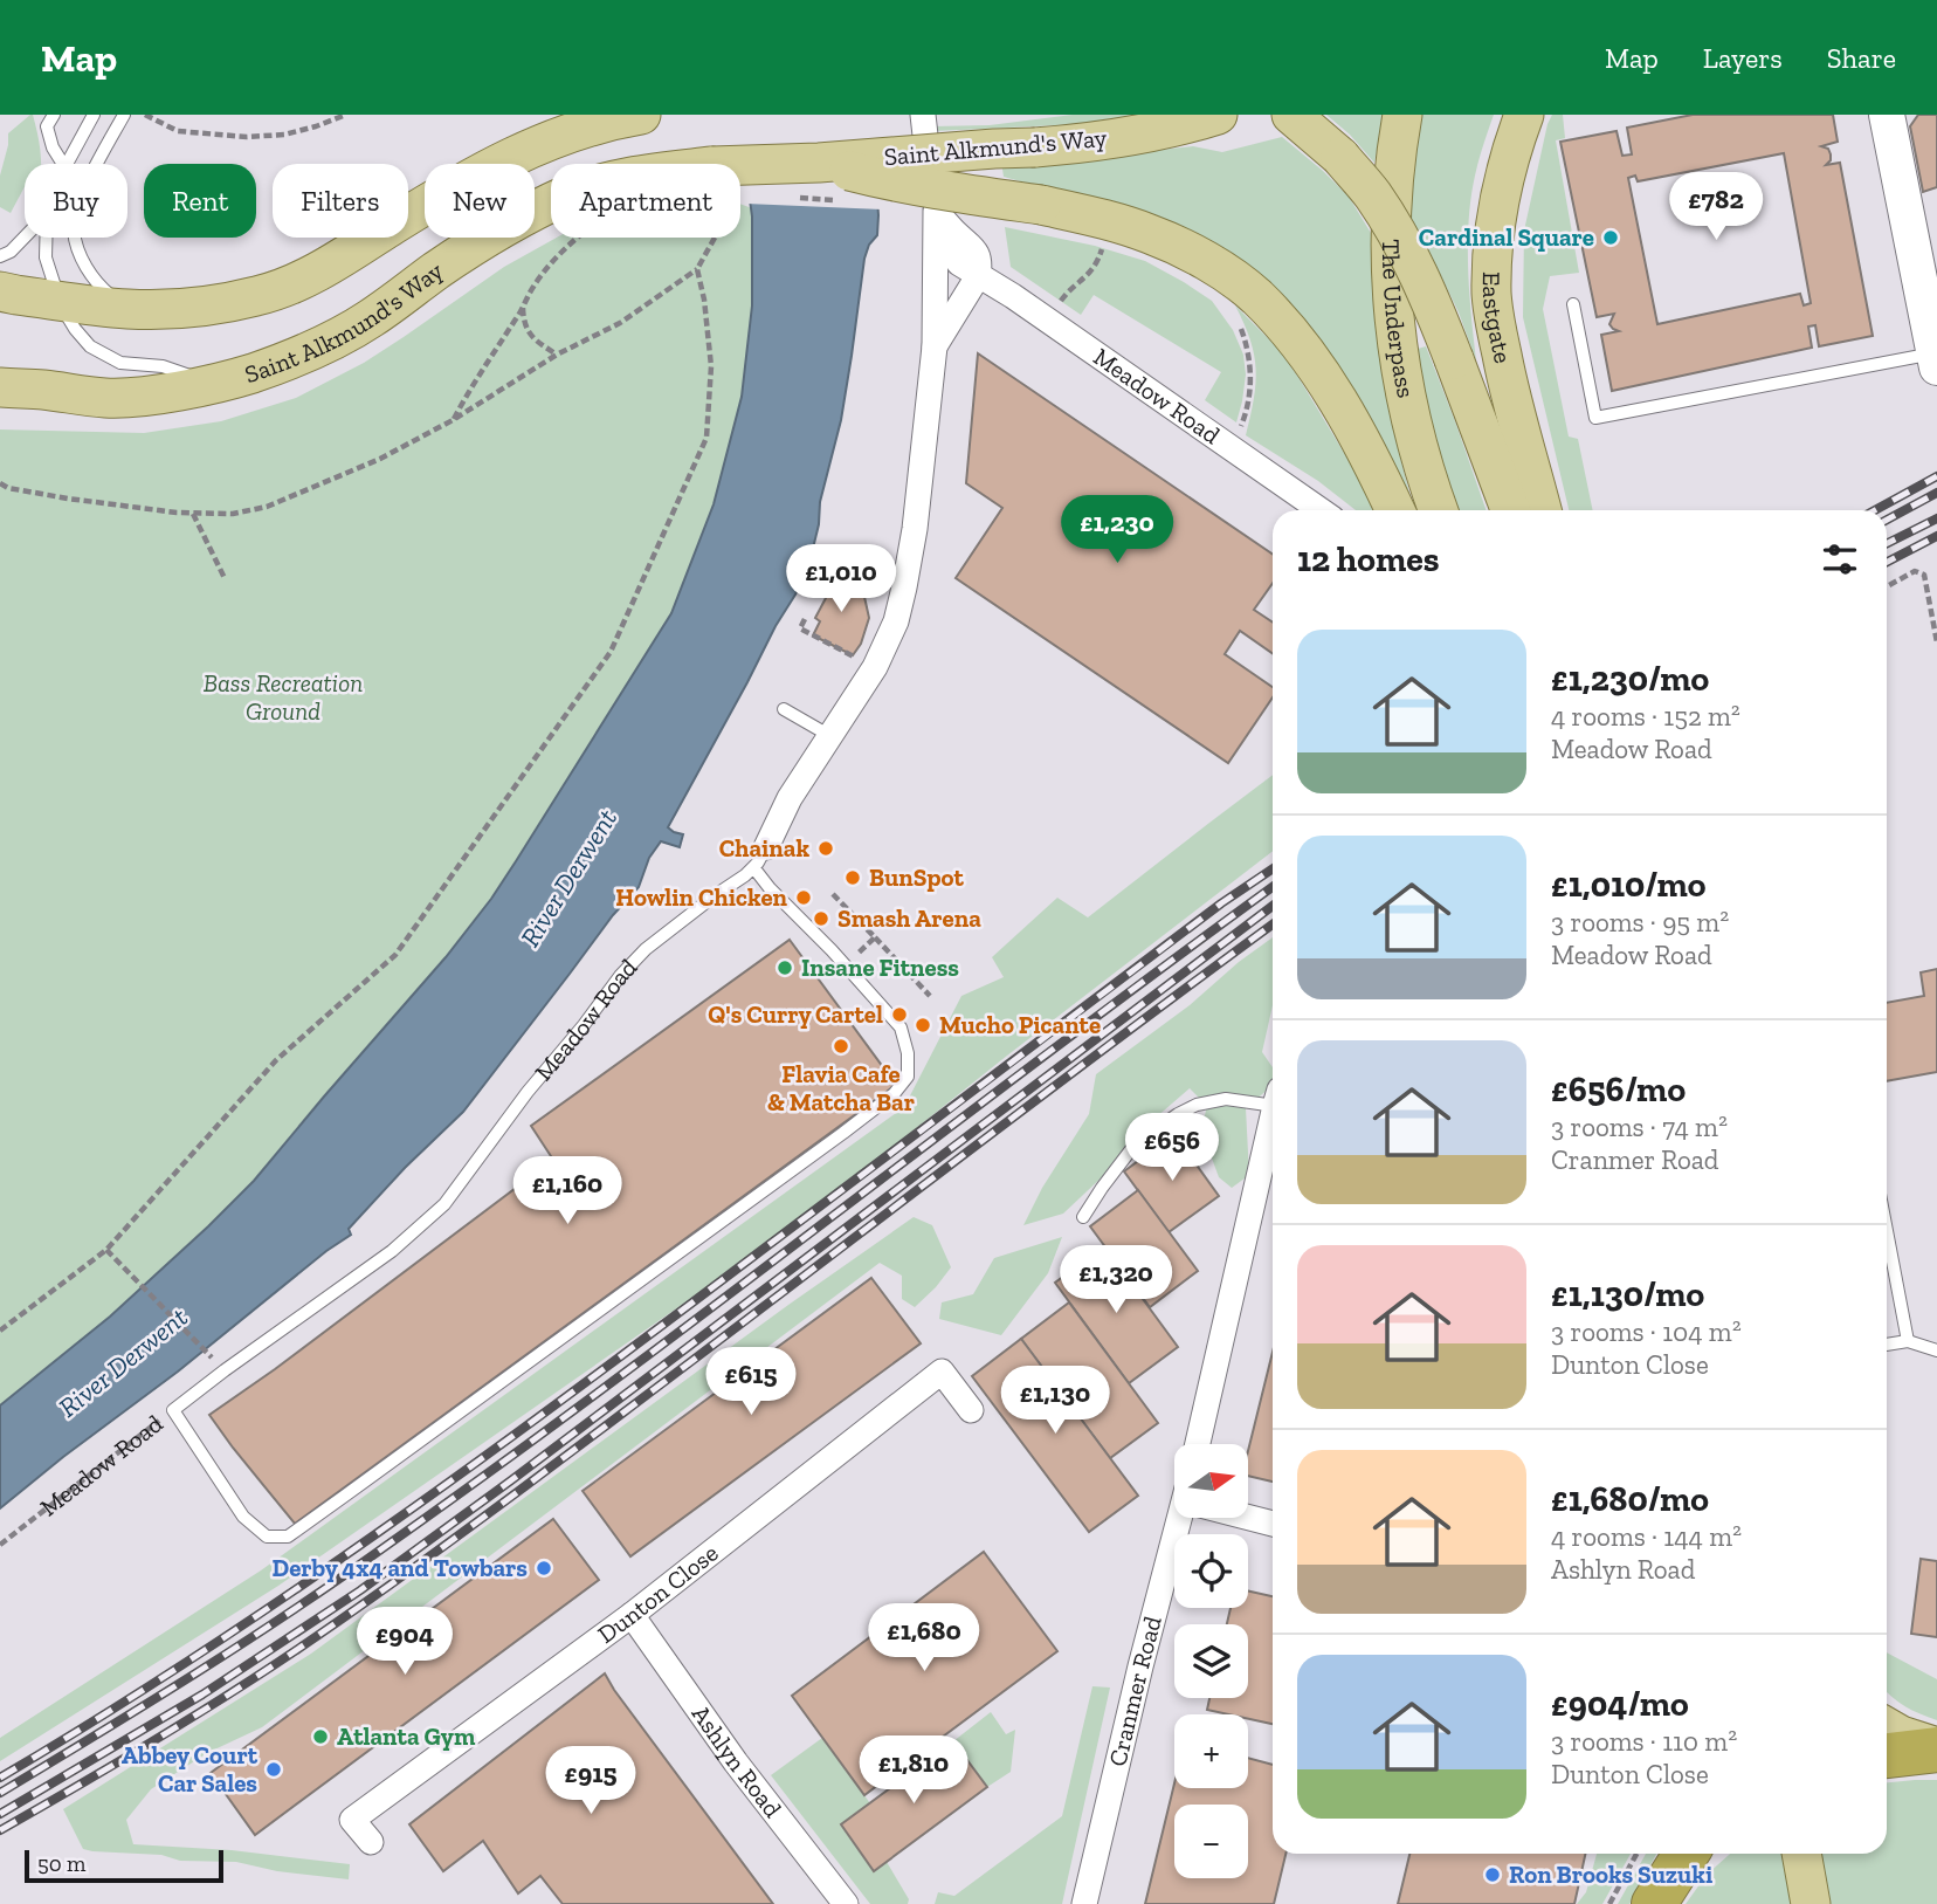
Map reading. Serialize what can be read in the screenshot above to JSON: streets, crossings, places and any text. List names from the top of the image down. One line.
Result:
{"streets":{"main road":["Saint Alkmund's Way","Eastgate","The Underpass"],"street":["Meadow Road","Dunton Close","Cranmer Road","Ashlyn Road"]},"crossings":[["Dunton Close","Ashlyn Road"]],"water":["River Derwent"],"parks":["Bass Recreation Ground"],"places":["Cardinal Square","Chainak","BunSpot","Howlin Chicken","Smash Arena","Insane Fitness","Q's Curry Cartel","Mucho Picante","Flavia Cafe & Matcha Bar","Derby 4x4 and Towbars","Atlanta Gym","Abbey Court Car Sales","Ron Brooks Suzuki"],"scale_bar":"50 m","north":"right","page":{"header":"Map","nav":["Map","Layers","Share"],"chip":["Buy","Rent","Filters","New","Apartment"],"price":["£782","£1,230","£1,010","£656","£1,160","£1,320","£615","£1,130","£1,680","£904","£1,810","£915"],"heading":"12 homes","list":[{"name":"£1,230/mo","note":"4 rooms · 152 m² · Meadow Road"},{"name":"£1,010/mo","note":"3 rooms · 95 m² · Meadow Road"},{"name":"£656/mo","note":"3 rooms · 74 m² · Cranmer Road"},{"name":"£1,130/mo","note":"3 rooms · 104 m² · Dunton Close"},{"name":"£1,680/mo","note":"4 rooms · 144 m² · Ashlyn Road"},{"name":"£904/mo","note":"3 rooms · 110 m² · Dunton Close"}],"map_buttons":["+","−"],"scale":"50 m"}}
